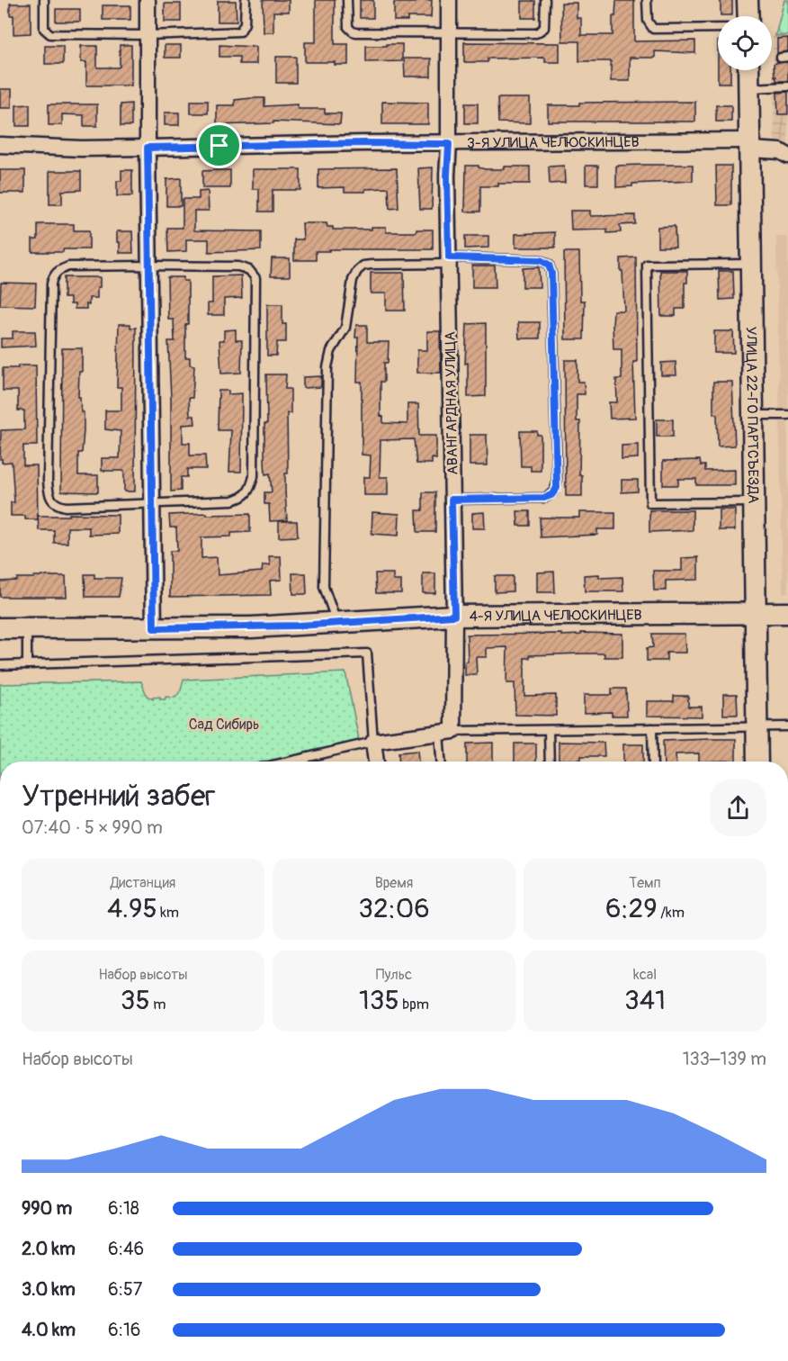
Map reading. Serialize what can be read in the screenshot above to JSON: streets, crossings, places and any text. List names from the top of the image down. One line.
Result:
{"streets":{"main road":["УЛИЦА 22-ГО ПАРТСЪЕЗДА","4-Я УЛИЦА ЧЕЛЮСКИНЦЕВ"],"street":["3-Я УЛИЦА ЧЕЛЮСКИНЦЕВ","АВАНГАРДНАЯ УЛИЦА"]},"crossings":[["3-Я УЛИЦА ЧЕЛЮСКИНЦЕВ","АВАНГАРДНАЯ УЛИЦА"],["3-Я УЛИЦА ЧЕЛЮСКИНЦЕВ","УЛИЦА 22-ГО ПАРТСЪЕЗДА"],["АВАНГАРДНАЯ УЛИЦА","4-Я УЛИЦА ЧЕЛЮСКИНЦЕВ"],["УЛИЦА 22-ГО ПАРТСЪЕЗДА","4-Я УЛИЦА ЧЕЛЮСКИНЦЕВ"]],"parks":["Сад Сибирь"],"page":{"heading":["Утренний забег","07:40 · 5 × 990 m"],"stats":[["Дистанция","4.95 km"],["Время","32:06"],["Темп","6:29 /km"],["Набор высоты","35 m"],["Пульс","135 bpm"],["kcal","341"]],"chart":["Набор высоты","133–139 m"],"list":[{"name":"990 m","note":"6:18"},{"name":"2.0 km","note":"6:46"},{"name":"3.0 km","note":"6:57"},{"name":"4.0 km","note":"6:16"}]}}
